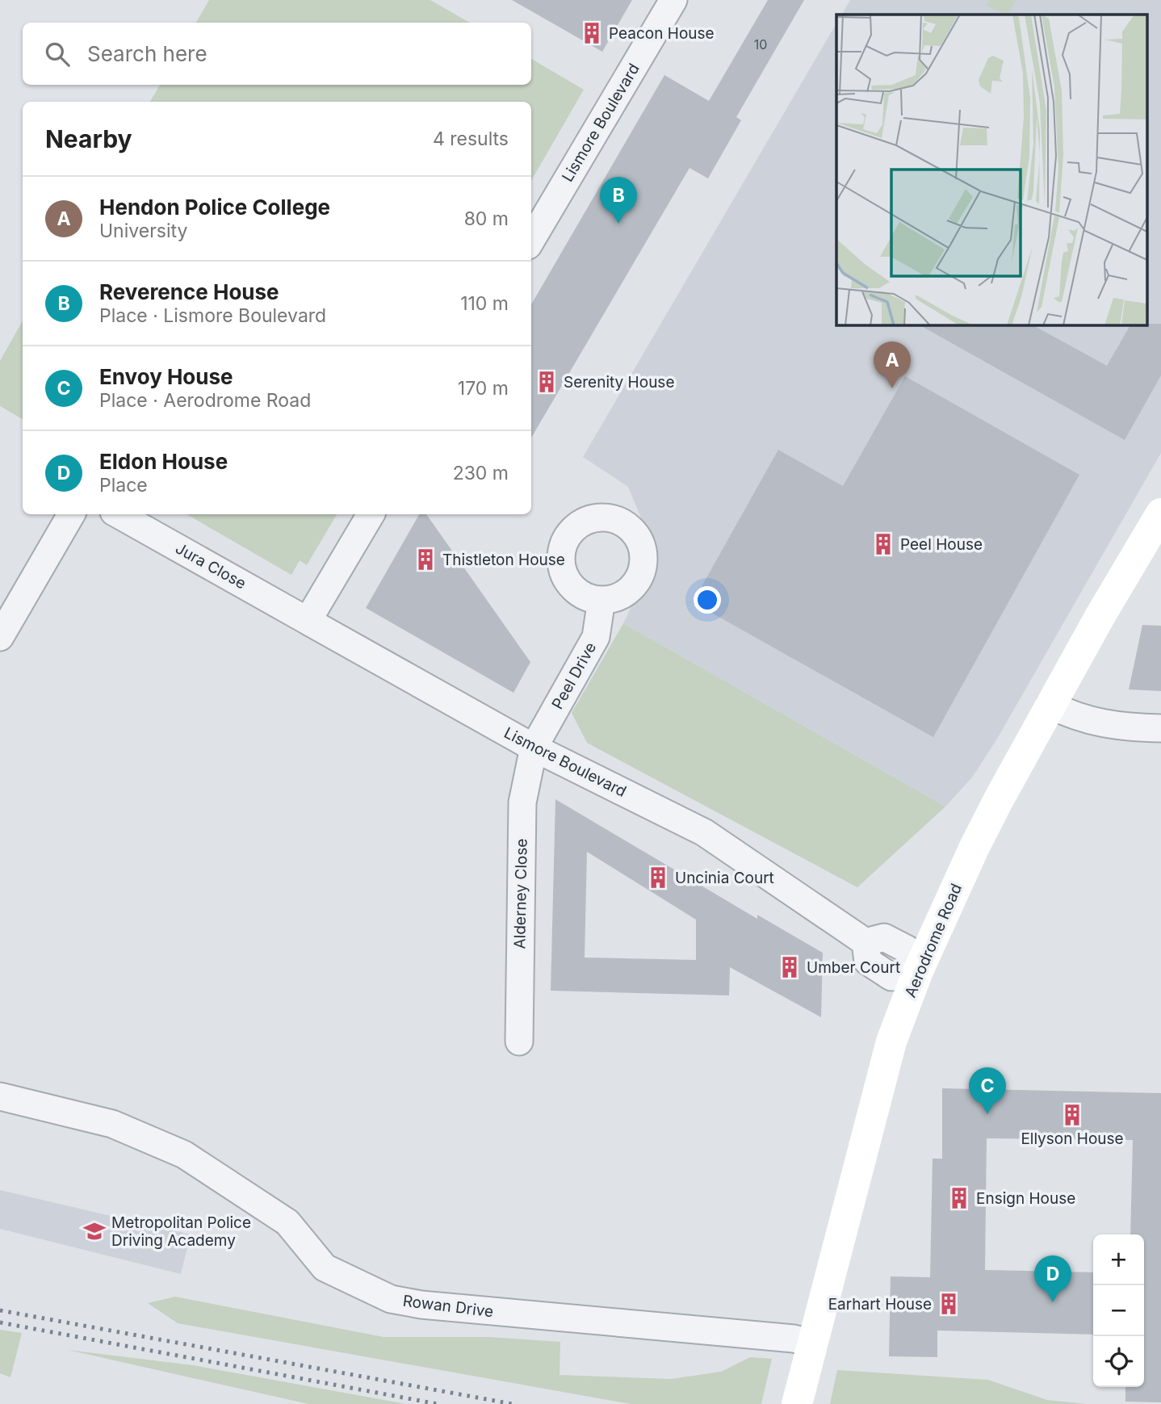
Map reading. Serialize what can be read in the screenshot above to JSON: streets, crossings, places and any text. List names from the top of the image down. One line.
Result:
{"streets":{"street":["Lismore Boulevard","Jura Close","Peel Drive","Alderney Close","Aerodrome Road","Rowan Drive"]},"crossings":[["Lismore Boulevard","Jura Close"],["Lismore Boulevard","Peel Drive"],["Lismore Boulevard","Alderney Close"],["Lismore Boulevard","Aerodrome Road"],["Peel Drive","Alderney Close"],["Aerodrome Road","Rowan Drive"]],"places":{"building":["Peacon House","Serenity House","Peel House","Thistleton House","Uncinia Court","Umber Court","Ellyson House","Ensign House","Earhart House"],"school or university":["Metropolitan Police Driving Academy"]},"house_numbers":["10"],"page":{"search":"Search here","heading":["Nearby","4 results"],"list":[{"mark":"A","name":"Hendon Police College","note":"University","value":"80 m"},{"mark":"B","name":"Reverence House","note":"Place · Lismore Boulevard","value":"110 m"},{"mark":"C","name":"Envoy House","note":"Place · Aerodrome Road","value":"170 m"},{"mark":"D","name":"Eldon House","note":"Place","value":"230 m"}],"pins":["B","A","C","D"],"map_buttons":["+","−"]}}
